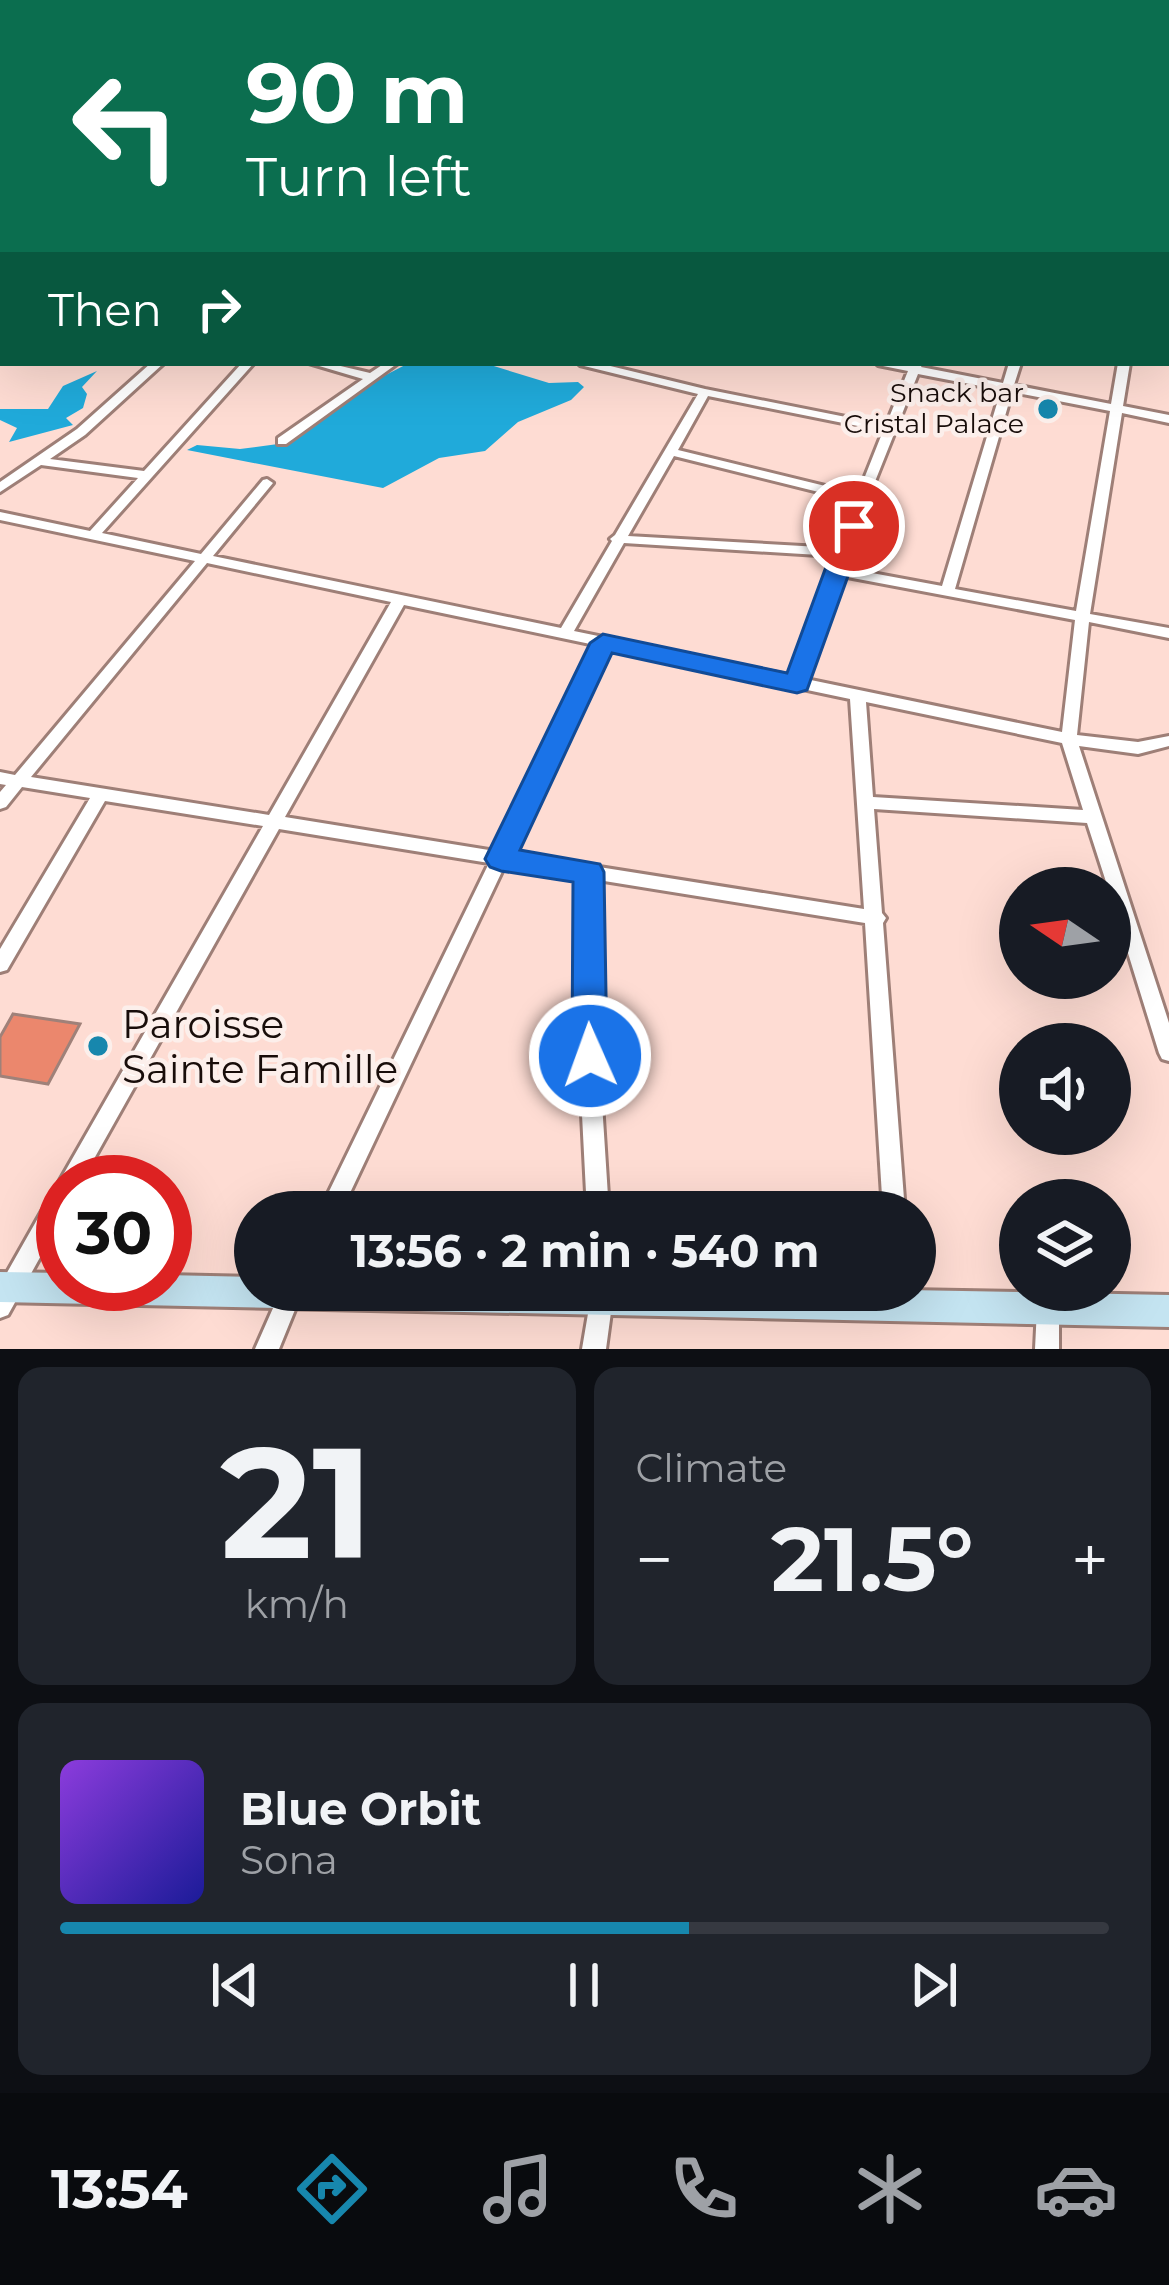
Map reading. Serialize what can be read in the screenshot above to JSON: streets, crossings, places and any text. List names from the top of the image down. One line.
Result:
{"places":["Snack bar Cristal Palace","Paroisse Sainte Famille"],"north":"left","page":{"turn":["90 m","Turn left"],"then":"Then","limit":"30","trip":"13:56 · 2 min · 540 m","tile":[["21","km/h"],"Climate"],"heat":["−","21.5°","+"],"song":["Blue Orbit","Sona"],"tabs":"13:54"}}
